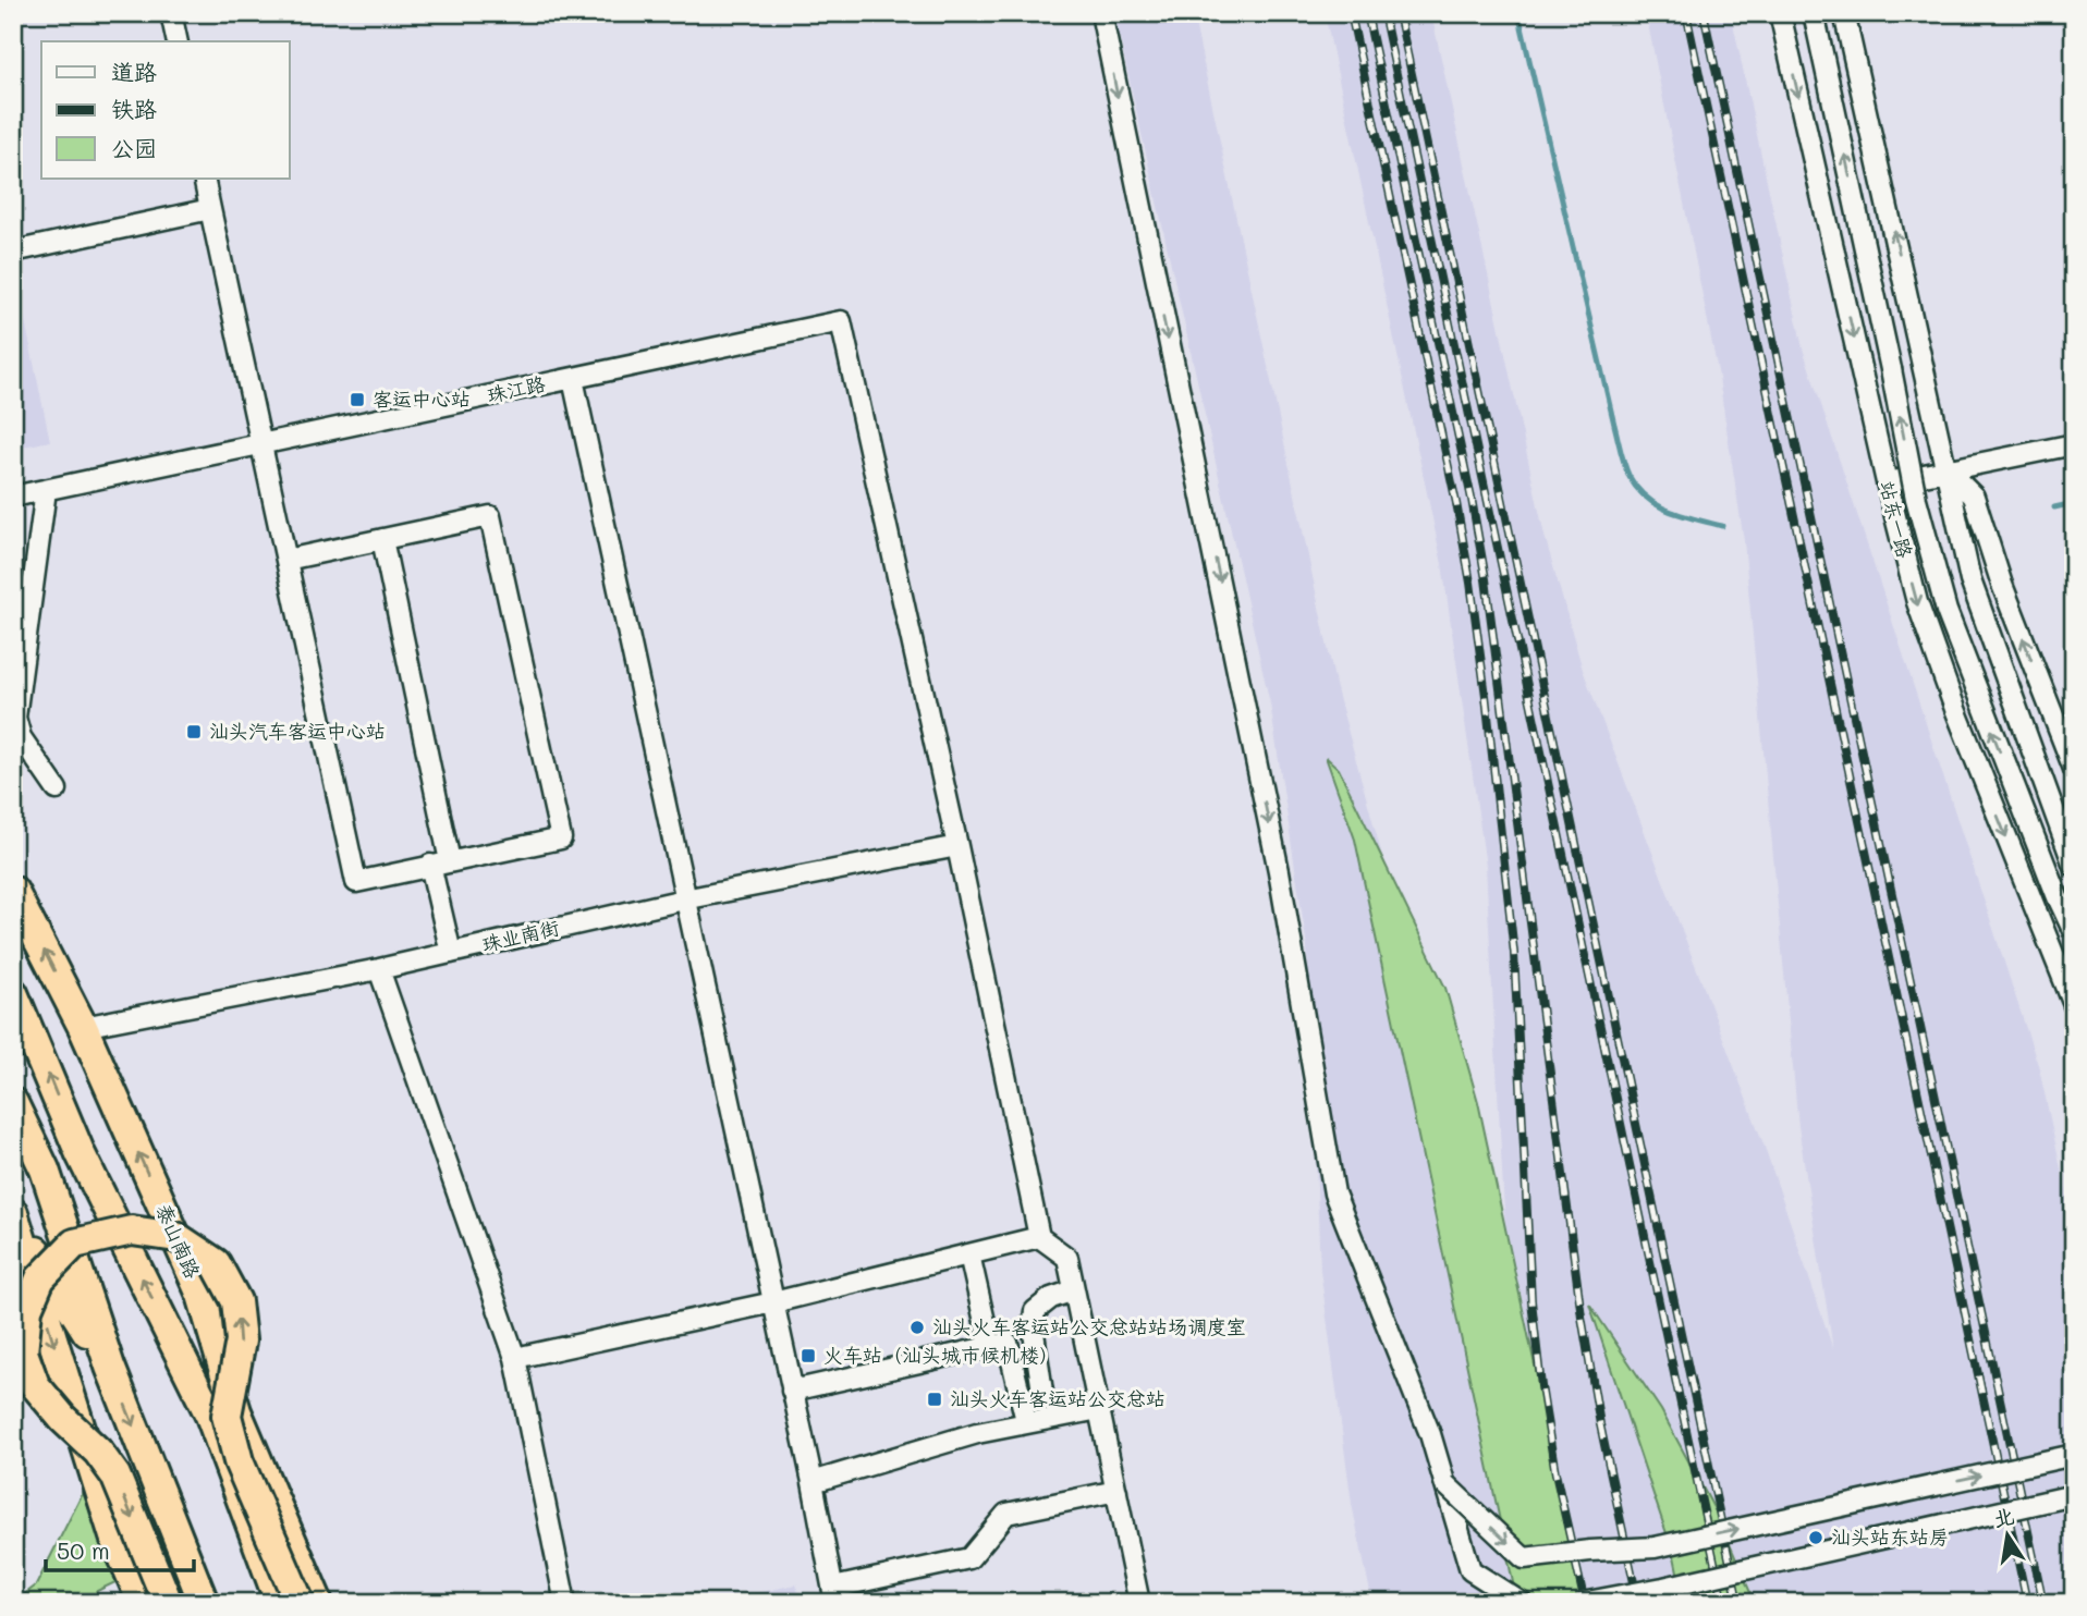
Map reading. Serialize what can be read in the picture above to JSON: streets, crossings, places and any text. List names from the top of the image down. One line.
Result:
{"streets":{"highway":["泰山南路"],"street":["珠江路","站东一路","珠业南街"]},"crossings":[["珠江路","珠业南街"],["珠业南街","泰山南路"]],"places":{"transit":["客运中心站","汕头汽车客运中心站","火车站（汕头城市候机楼）","汕头火车客运站公交总站"],"other":["汕头火车客运站公交总站站场调度室","汕头站东站房"]},"legend":["道路","铁路","公园"],"scale_bar":"50 m","north":"top"}
